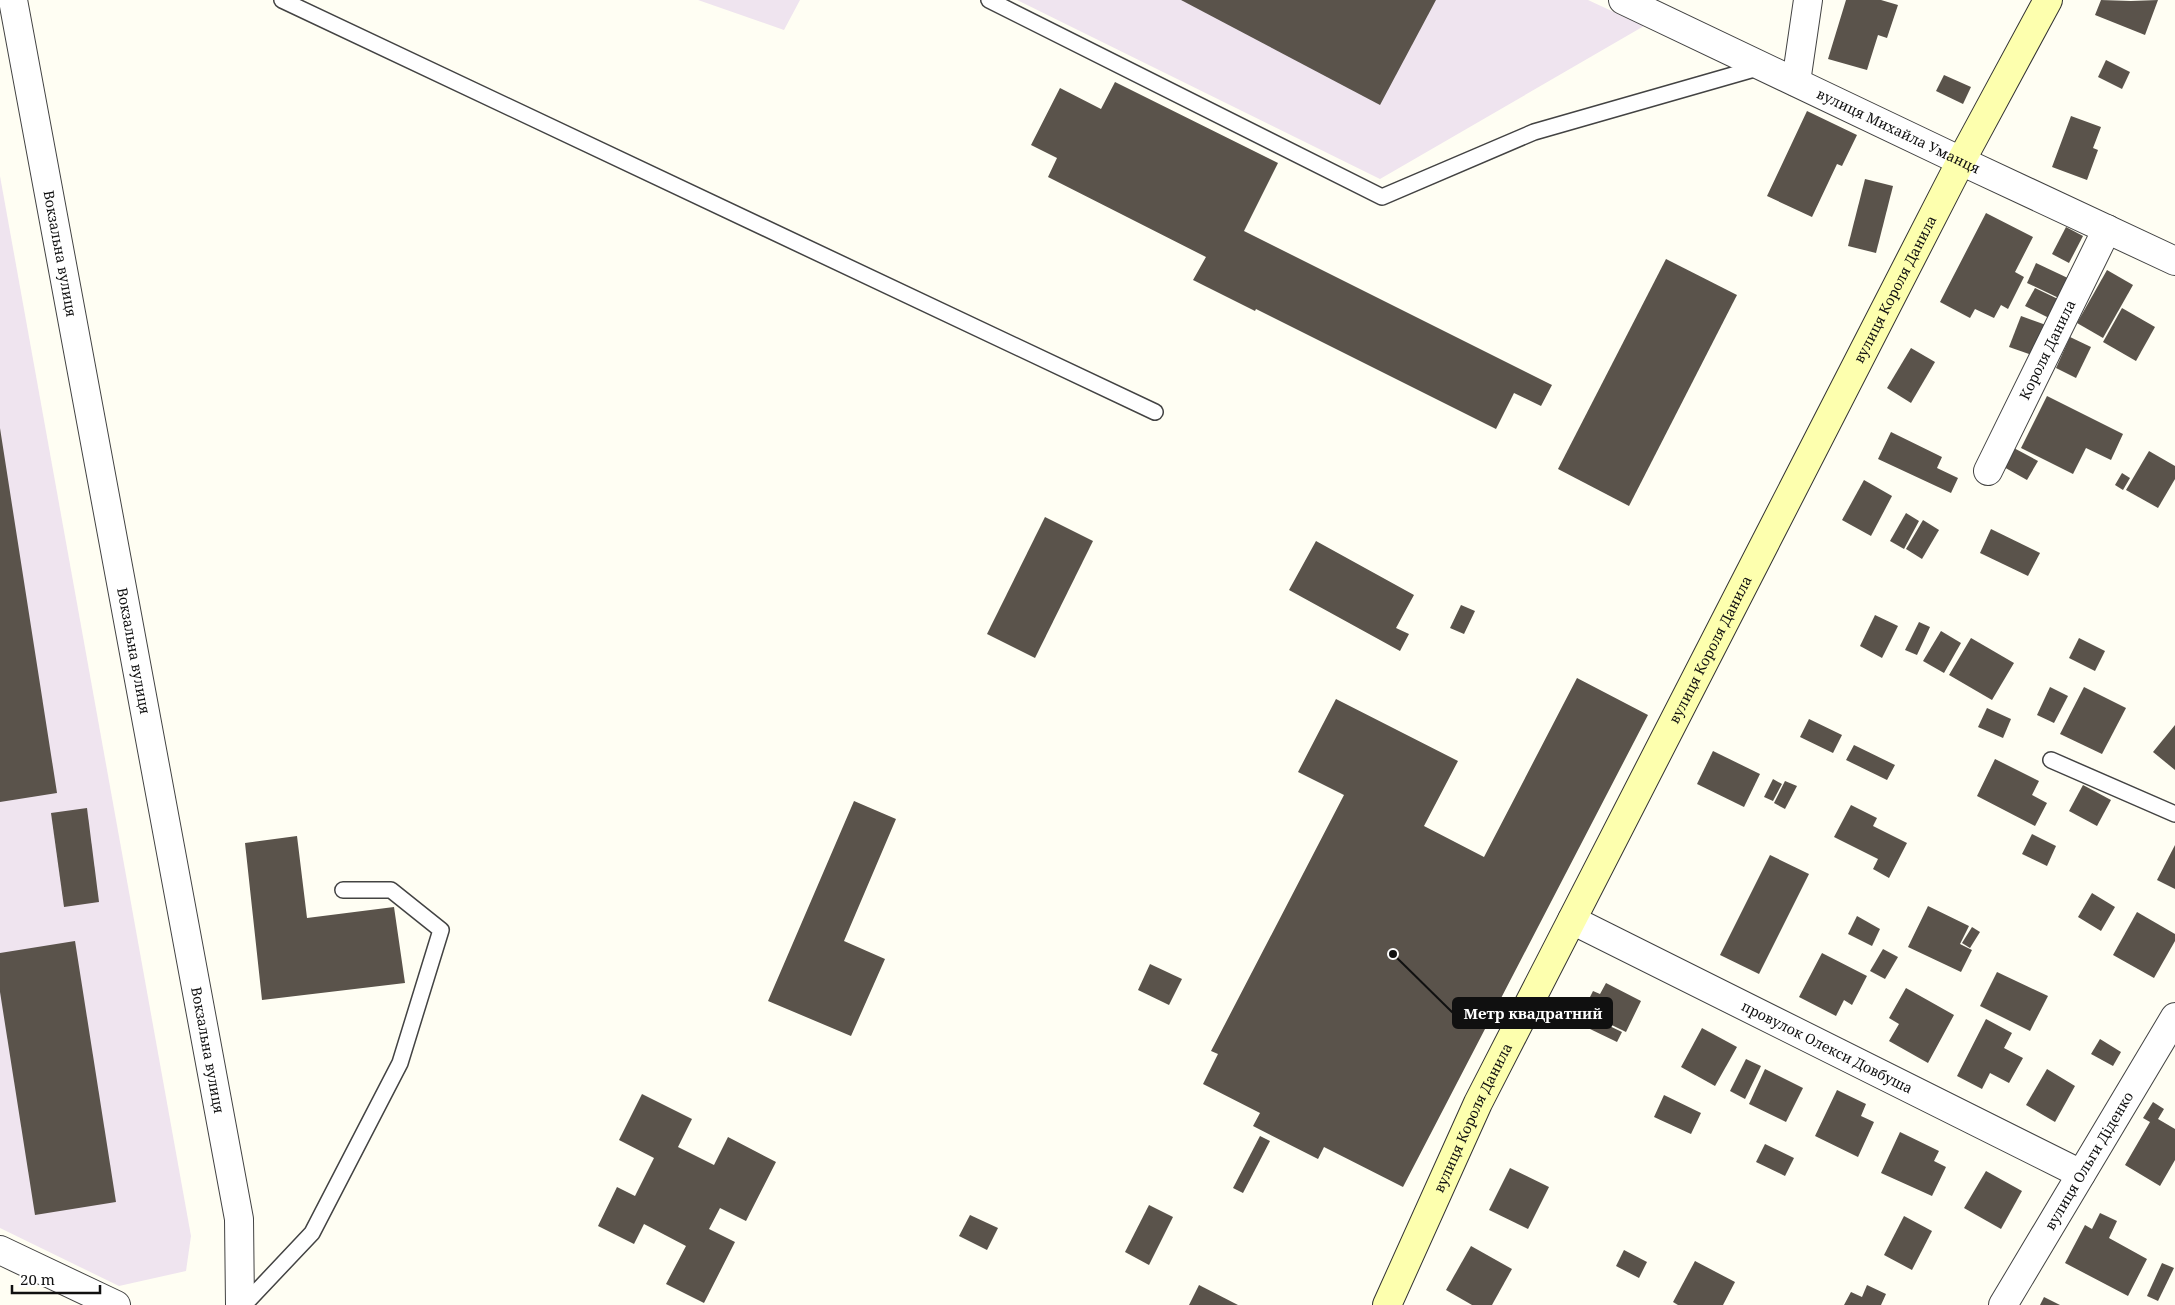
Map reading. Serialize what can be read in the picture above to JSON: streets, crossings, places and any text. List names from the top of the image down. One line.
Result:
{"streets":{"main road":["вулиця Короля Данила"],"street":["вулиця Михайла Уманця","Вокзальна вулиця","Короля Данила","провулок Олекси Довбуша","вулиця Ольги Діденко"]},"crossings":[["вулиця Михайла Уманця","вулиця Короля Данила"],["вулиця Михайла Уманця","Короля Данила"],["вулиця Короля Данила","провулок Олекси Довбуша"],["провулок Олекси Довбуша","вулиця Ольги Діденко"]],"places":["Метр квадратний"],"scale_bar":"20 m"}
